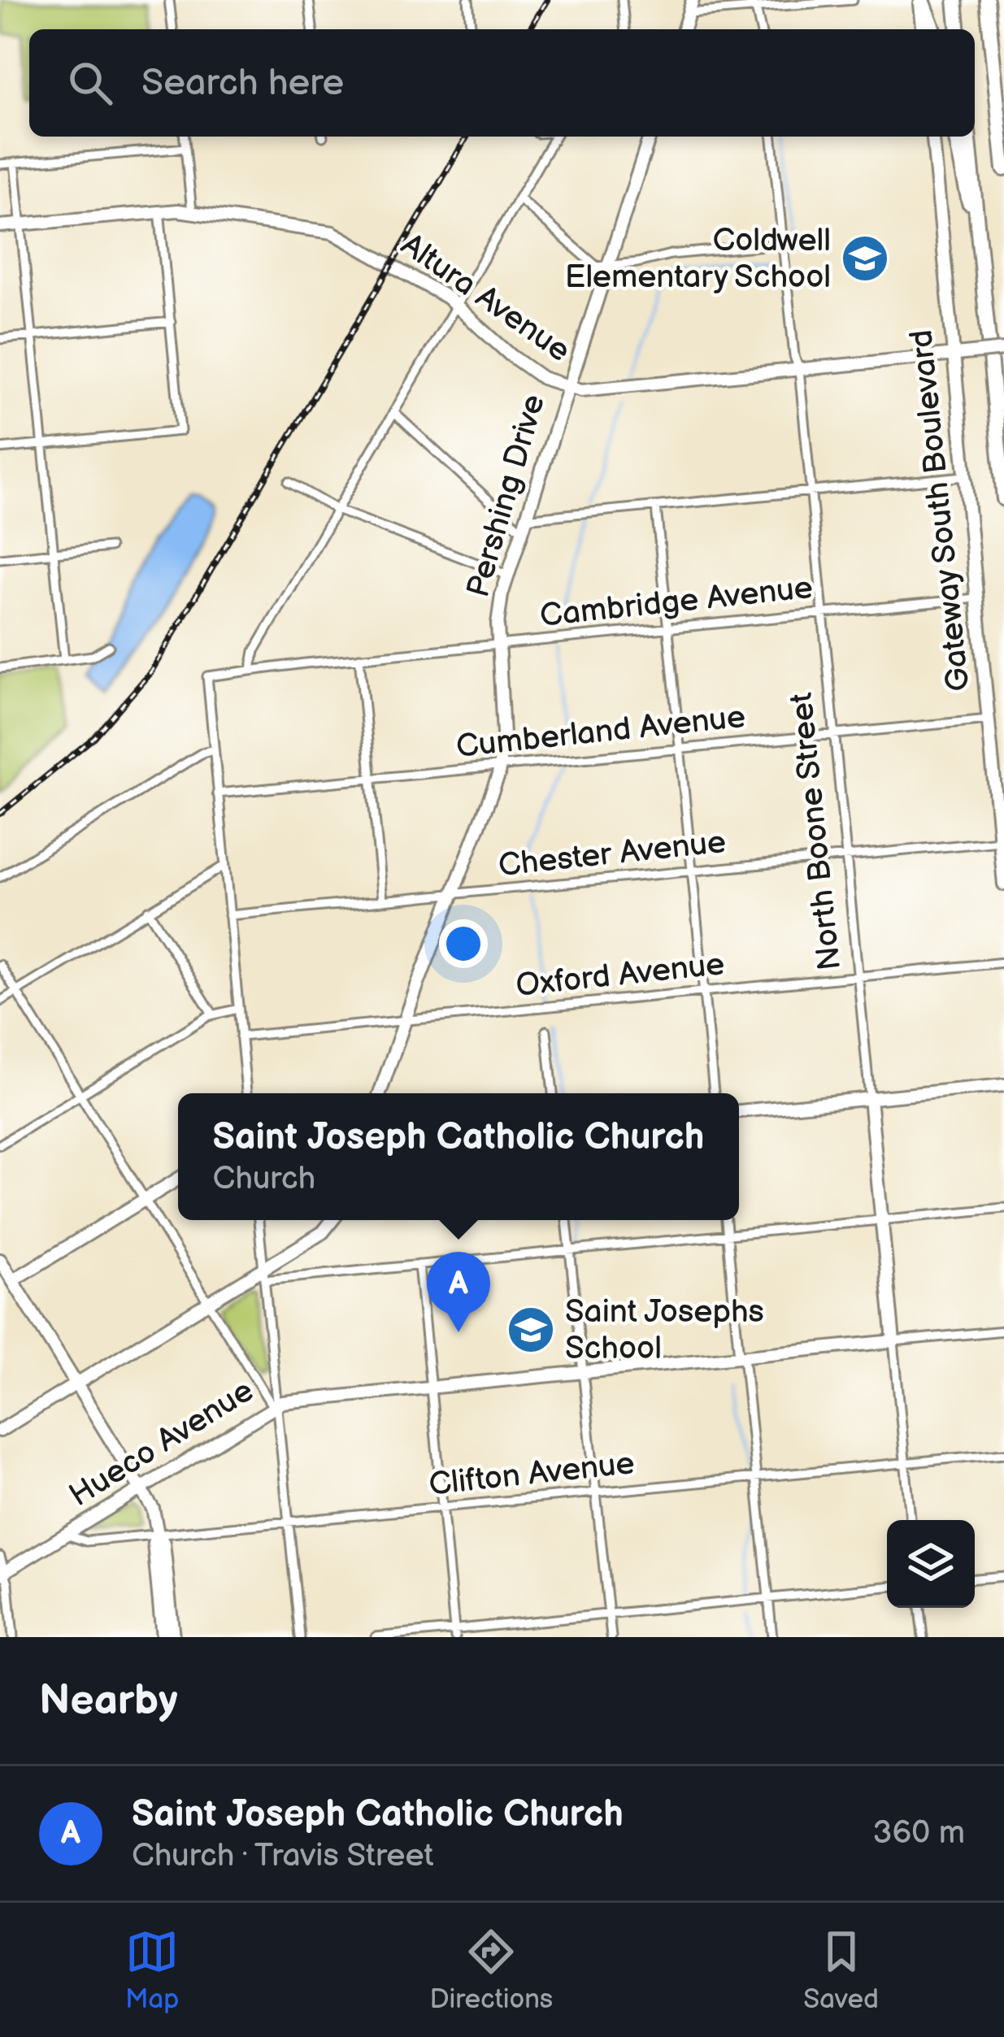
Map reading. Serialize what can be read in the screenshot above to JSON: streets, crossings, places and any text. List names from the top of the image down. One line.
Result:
{"streets":{"main road":["Altura Avenue","Pershing Drive","Gateway South Boulevard","North Boone Street","Hueco Avenue"],"street":["Cambridge Avenue","Cumberland Avenue","Chester Avenue","Oxford Avenue","Clifton Avenue"]},"crossings":[["Altura Avenue","Pershing Drive"],["Altura Avenue","Gateway South Boulevard"],["Altura Avenue","North Boone Street"],["Pershing Drive","Cambridge Avenue"],["Pershing Drive","Cumberland Avenue"],["Pershing Drive","Chester Avenue"],["Pershing Drive","Oxford Avenue"],["Gateway South Boulevard","Cambridge Avenue"],["Gateway South Boulevard","Cumberland Avenue"],["Gateway South Boulevard","Chester Avenue"],["Cambridge Avenue","North Boone Street"],["Cumberland Avenue","North Boone Street"],["North Boone Street","Chester Avenue"],["North Boone Street","Oxford Avenue"],["North Boone Street","Hueco Avenue"],["North Boone Street","Clifton Avenue"],["Hueco Avenue","Clifton Avenue"]],"places":{"school or university":["Coldwell Elementary School","Saint Josephs School"]},"page":{"search":"Search here","popup":["Saint Joseph Catholic Church","Church"],"pins":"A","heading":"Nearby","list":[{"mark":"A","name":"Saint Joseph Catholic Church","note":"Church · Travis Street","value":"360 m"}],"nav":["Map","Directions","Saved"]}}
